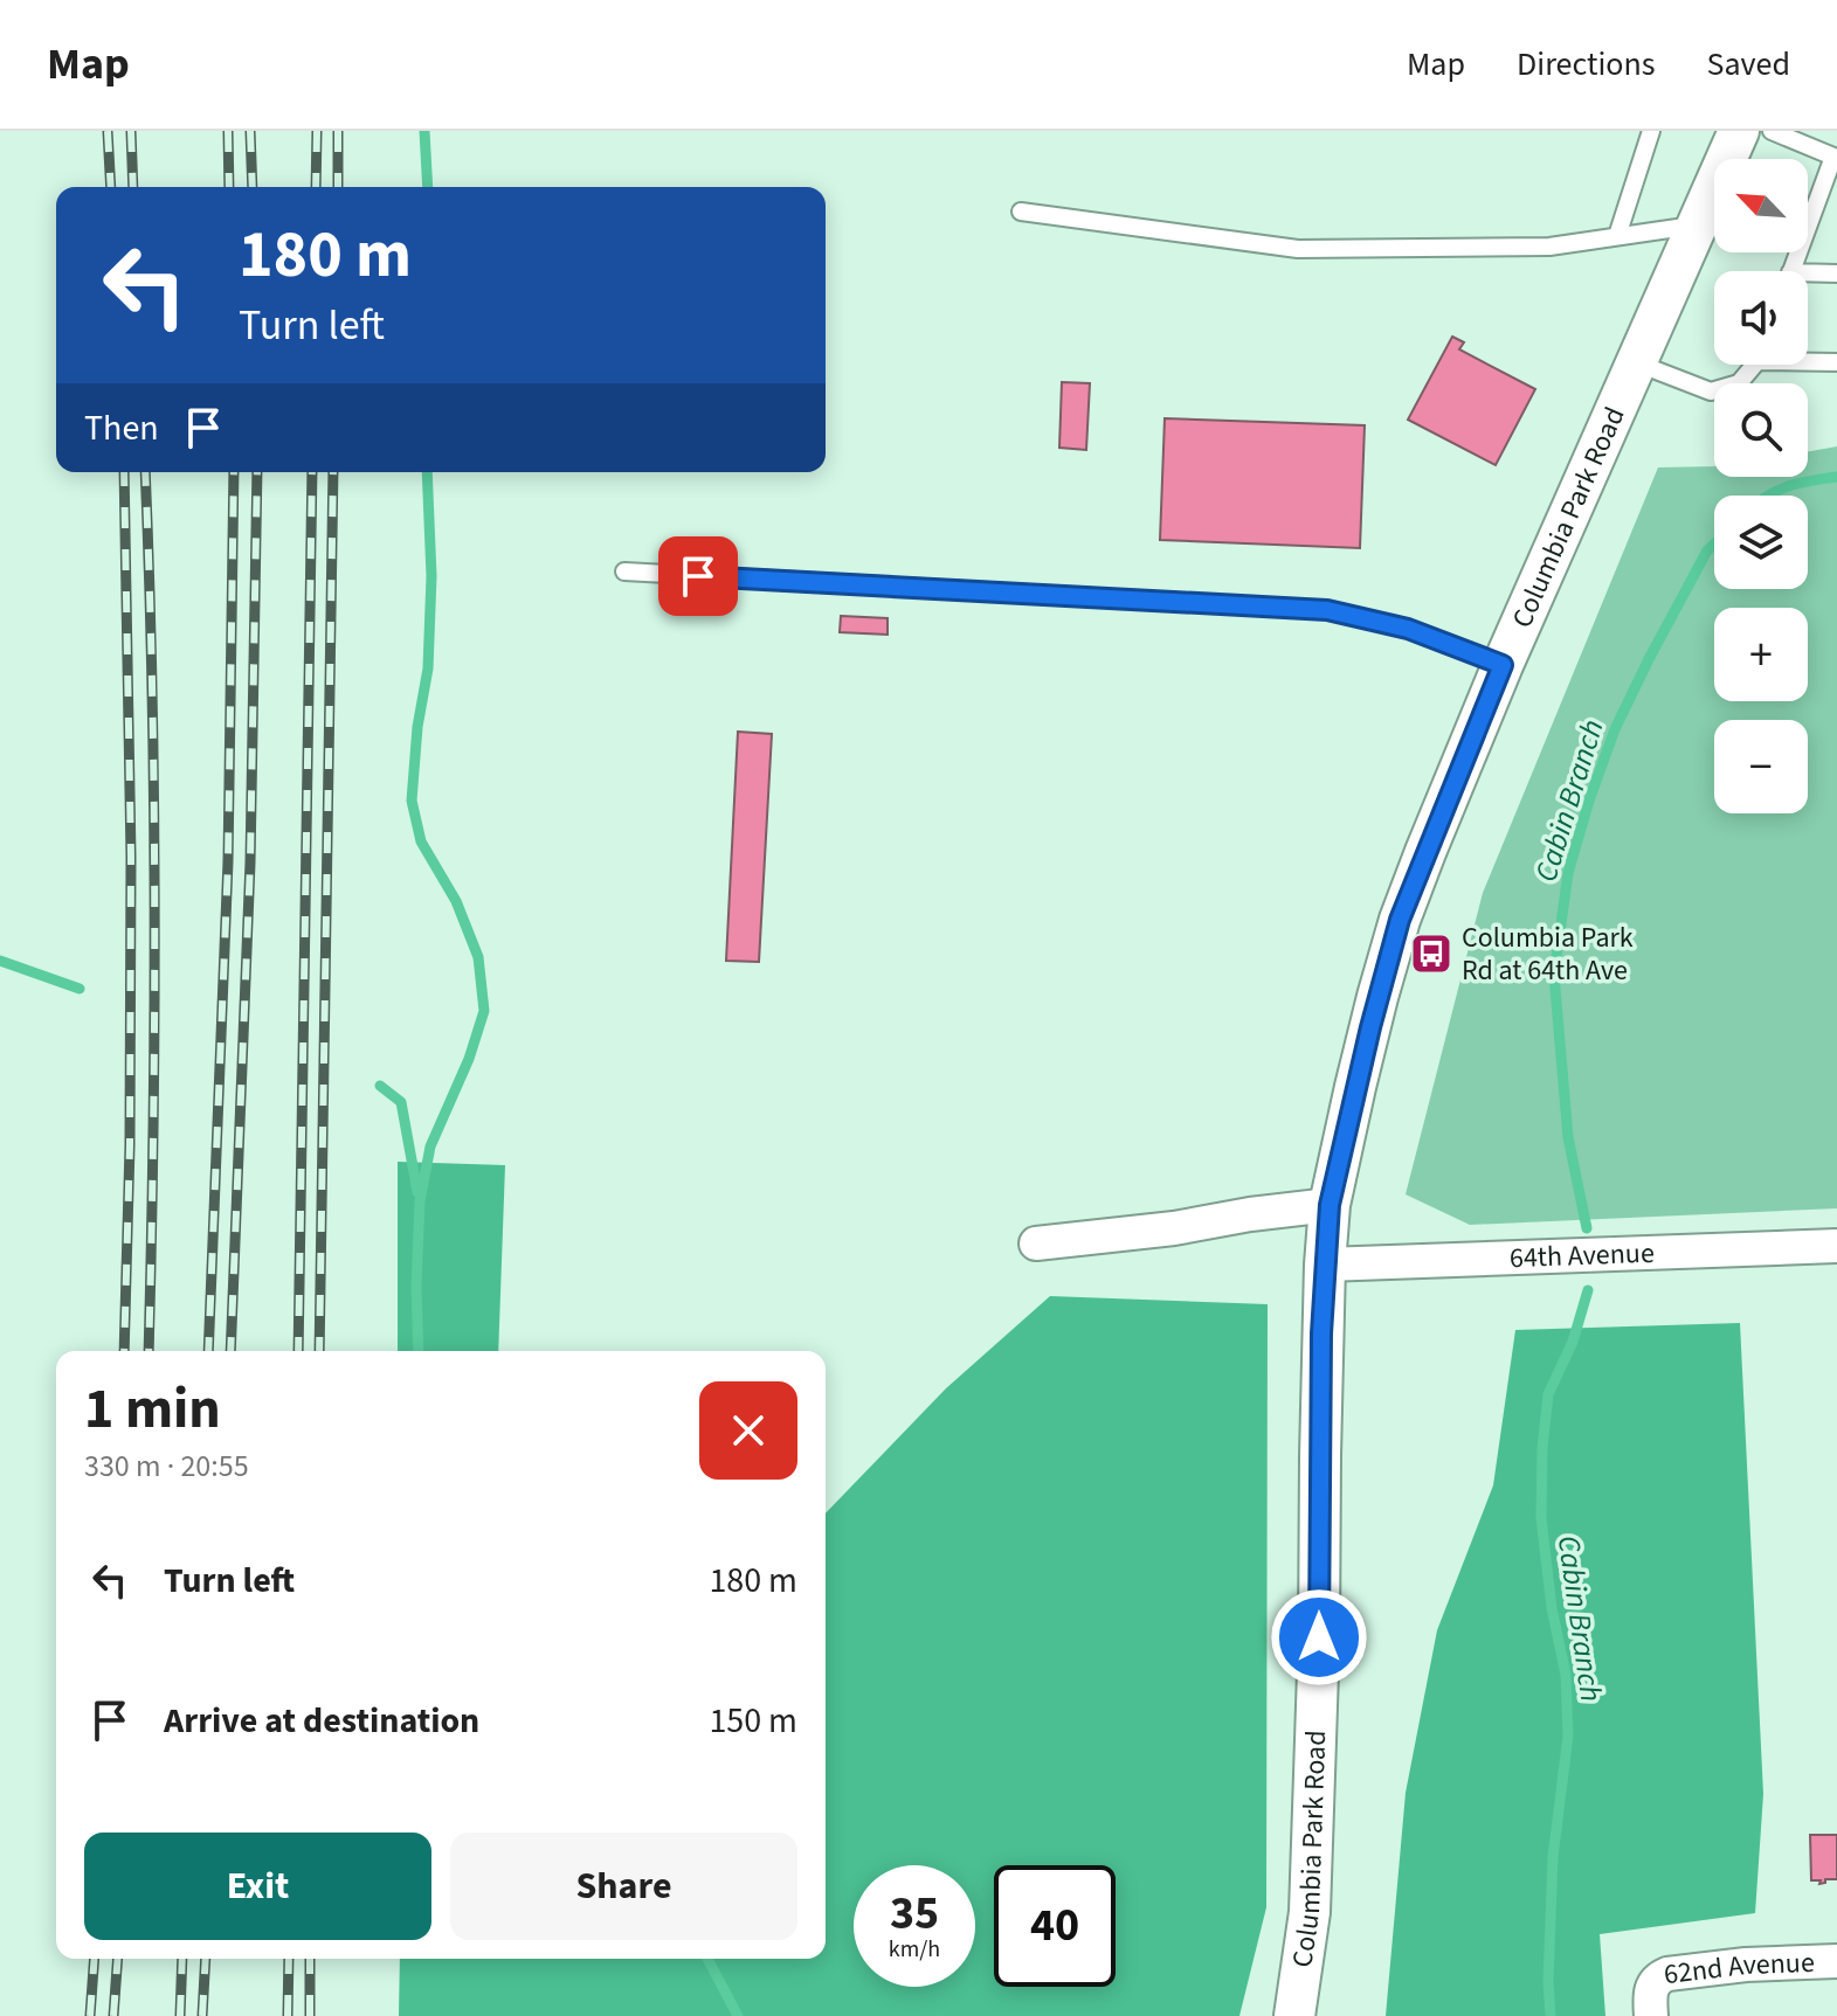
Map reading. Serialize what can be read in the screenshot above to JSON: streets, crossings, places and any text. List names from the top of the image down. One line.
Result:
{"streets":{"street":["Columbia Park Road","64th Avenue","62nd Avenue"]},"crossings":[["Columbia Park Road","64th Avenue"]],"water":["Cabin Branch"],"places":{"bus stop":["Columbia Park Rd at 64th Ave"]},"north":"top left","page":{"header":"Map","nav":["Map","Directions","Saved"],"map_buttons":["+","−"],"turn":["180 m","Turn left"],"then":"Then","heading":["1 min","330 m · 20:55"],"list":[{"name":"Turn left","value":"180 m"},{"name":"Arrive at destination","value":"150 m"}],"buttons":["Exit","Share"],"speed":"35 km/h","limit":"40"}}
